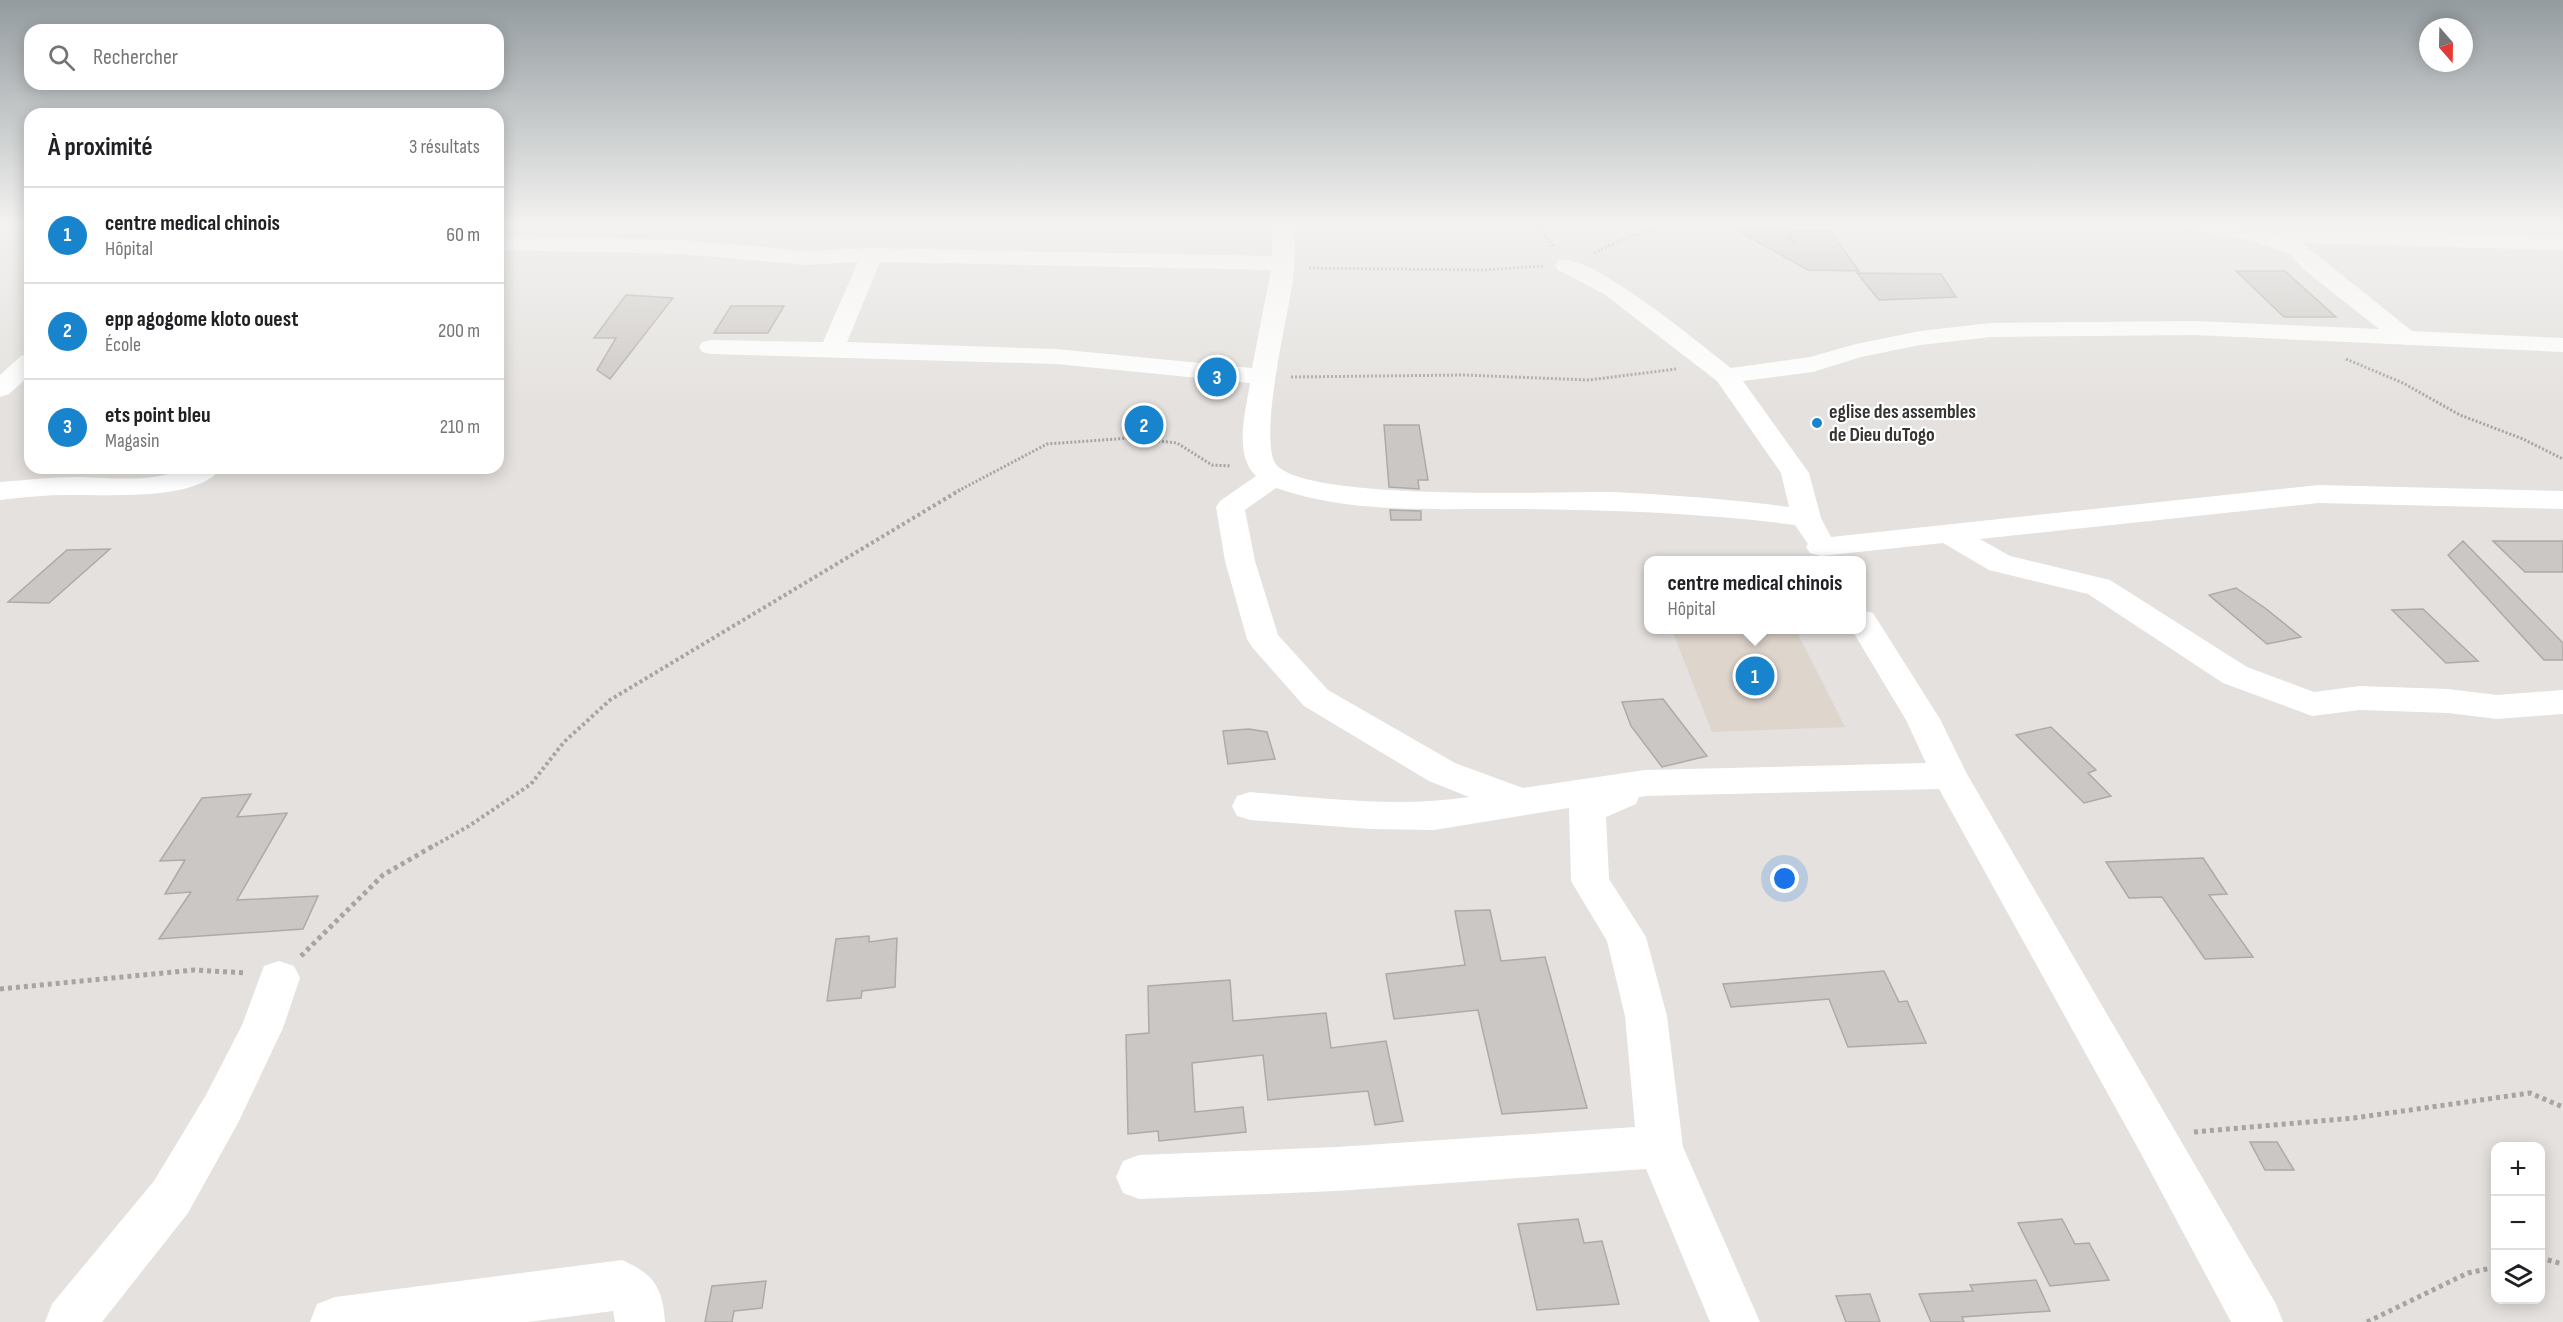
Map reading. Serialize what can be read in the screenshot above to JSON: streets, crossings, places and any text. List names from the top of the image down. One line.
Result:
{"places":["eglise des assembles de Dieu duTogo"],"north":"bottom","page":{"search":"Rechercher","heading":["À proximité","3 résultats"],"list":[{"mark":"1","name":"centre medical chinois","note":"Hôpital","value":"60 m"},{"mark":"2","name":"epp agogome kloto ouest","note":"École","value":"200 m"},{"mark":"3","name":"ets point bleu","note":"Magasin","value":"210 m"}],"pins":["3","2","1"],"popup":["centre medical chinois","Hôpital"],"map_buttons":["+","−"]}}
